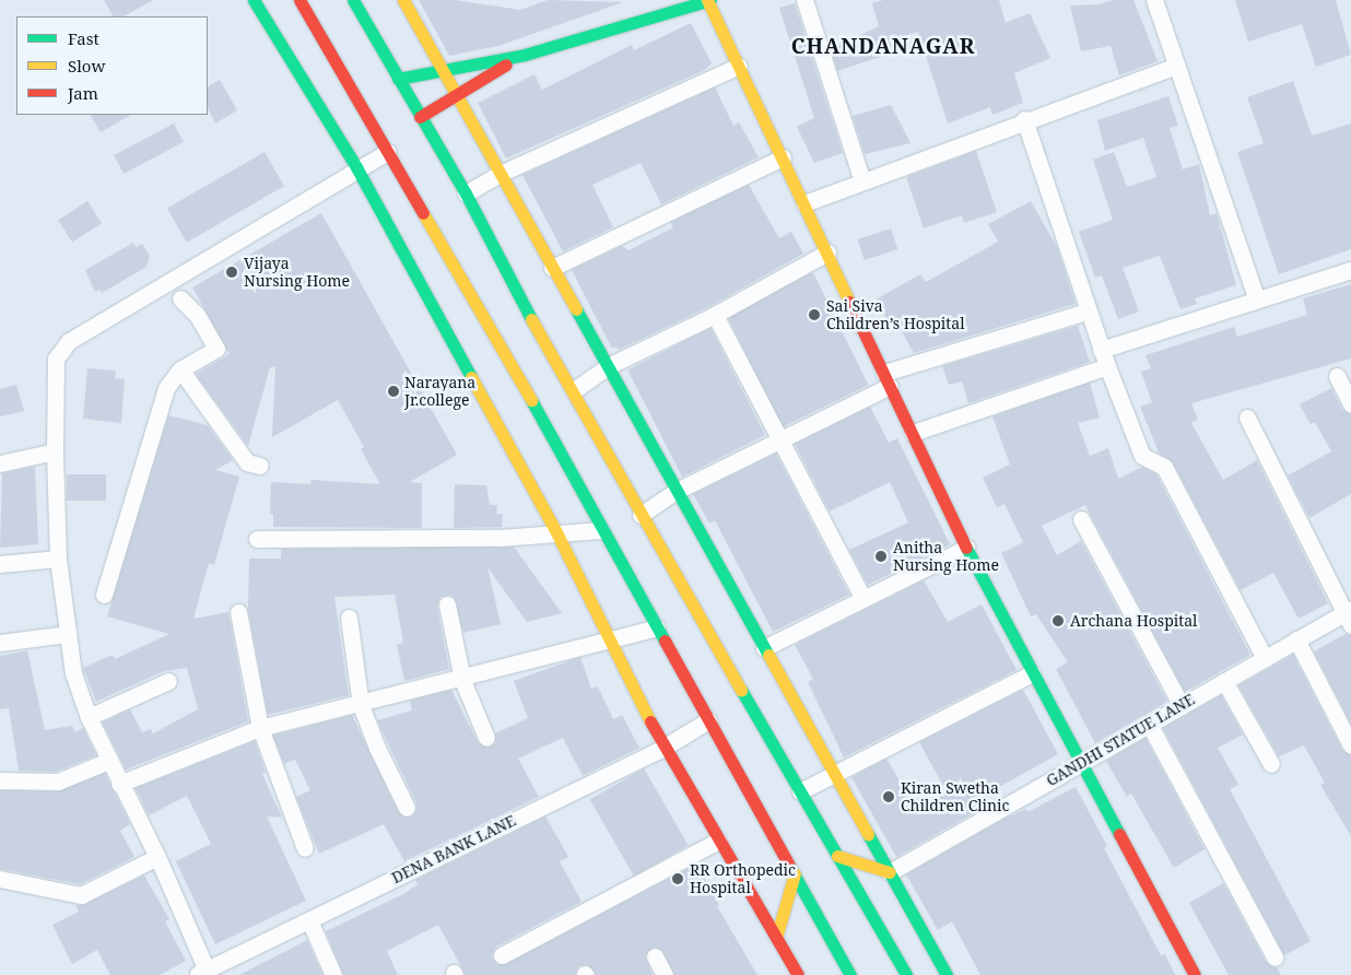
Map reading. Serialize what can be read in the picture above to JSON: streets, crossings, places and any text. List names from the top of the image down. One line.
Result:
{"streets":{"street":["GANDHI STATUE LANE","DENA BANK LANE"]},"districts":["CHANDANAGAR"],"places":["Vijaya Nursing Home","Sai Siva Children’s Hospital","Narayana Jr.college","Anitha Nursing Home","Archana Hospital","Kiran Swetha Children Clinic","RR Orthopedic Hospital"],"legend":["Fast","Slow","Jam"]}
